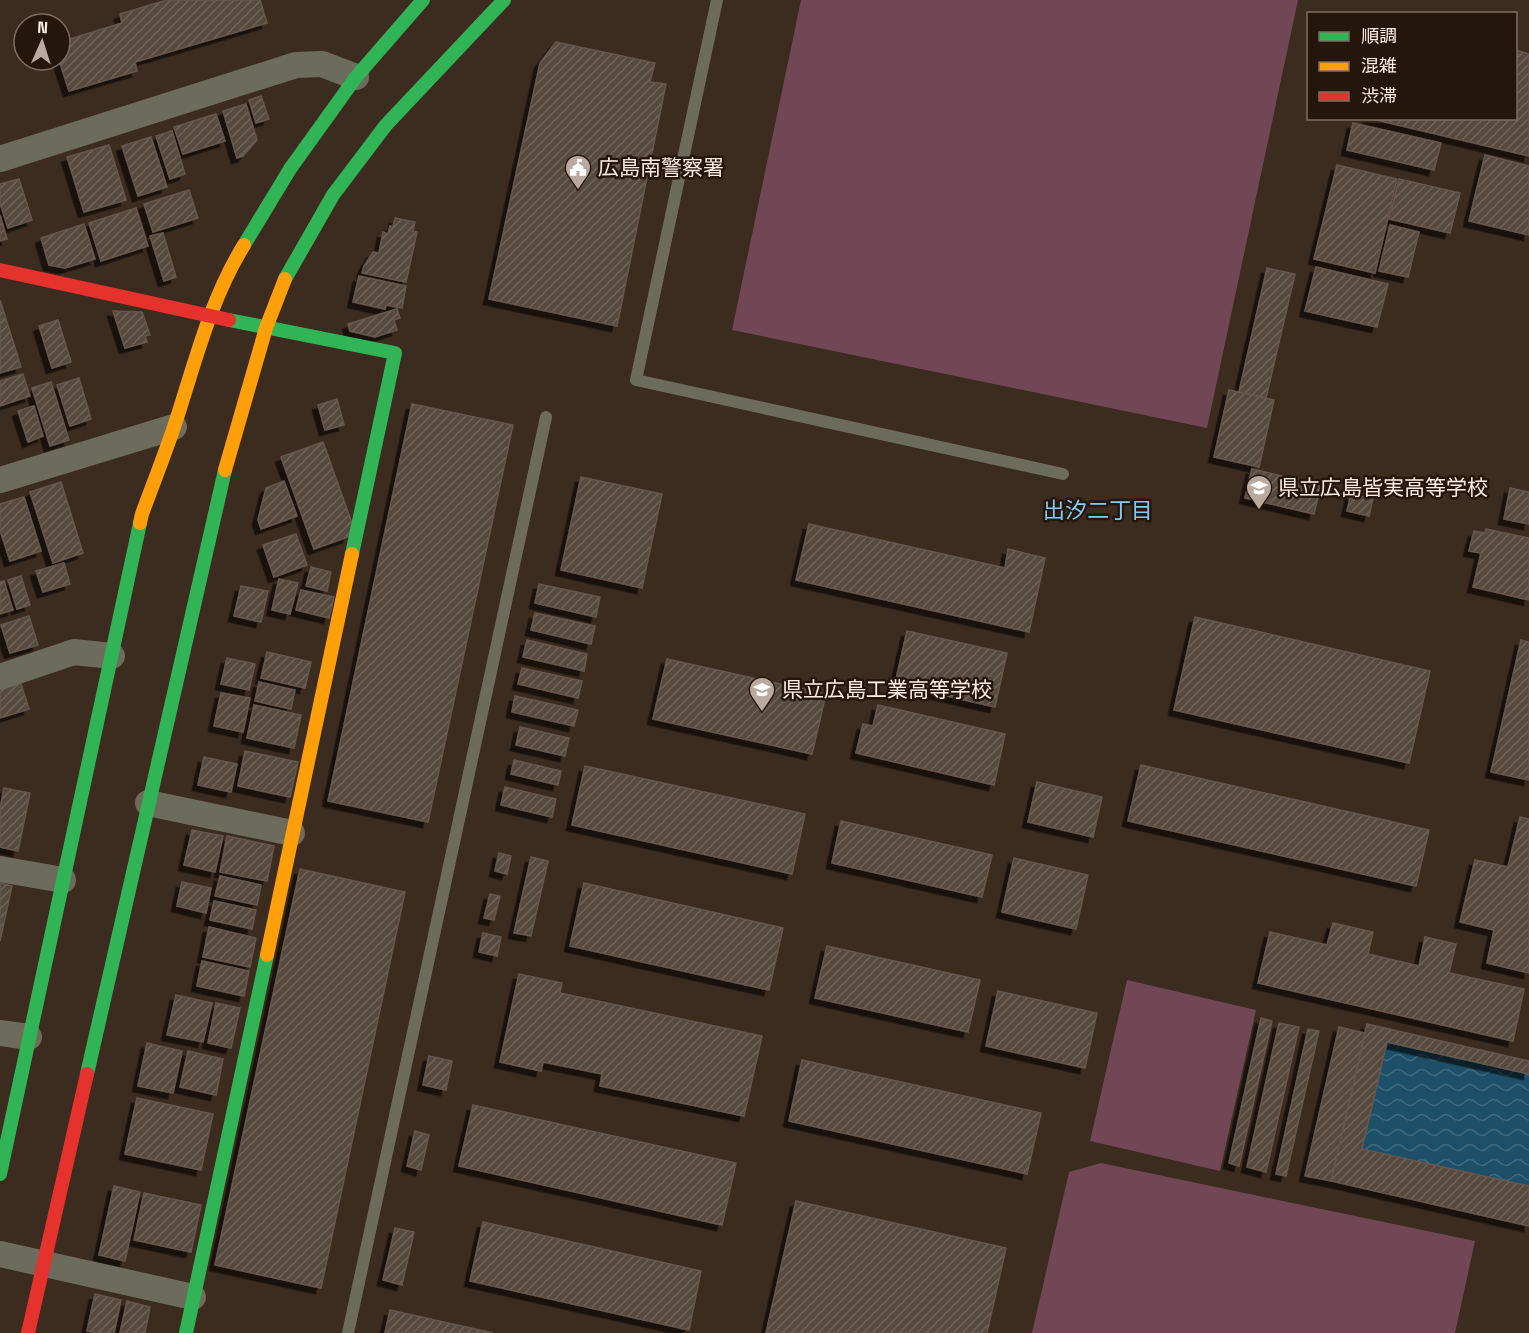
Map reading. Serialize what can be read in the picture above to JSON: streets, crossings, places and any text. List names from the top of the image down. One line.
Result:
{"districts":["出汐二丁目"],"places":{"public building":["広島南警察署"],"school or university":["県立広島皆実高等学校","県立広島工業高等学校"]},"legend":["順調","混雑","渋滞"],"north":"top"}
